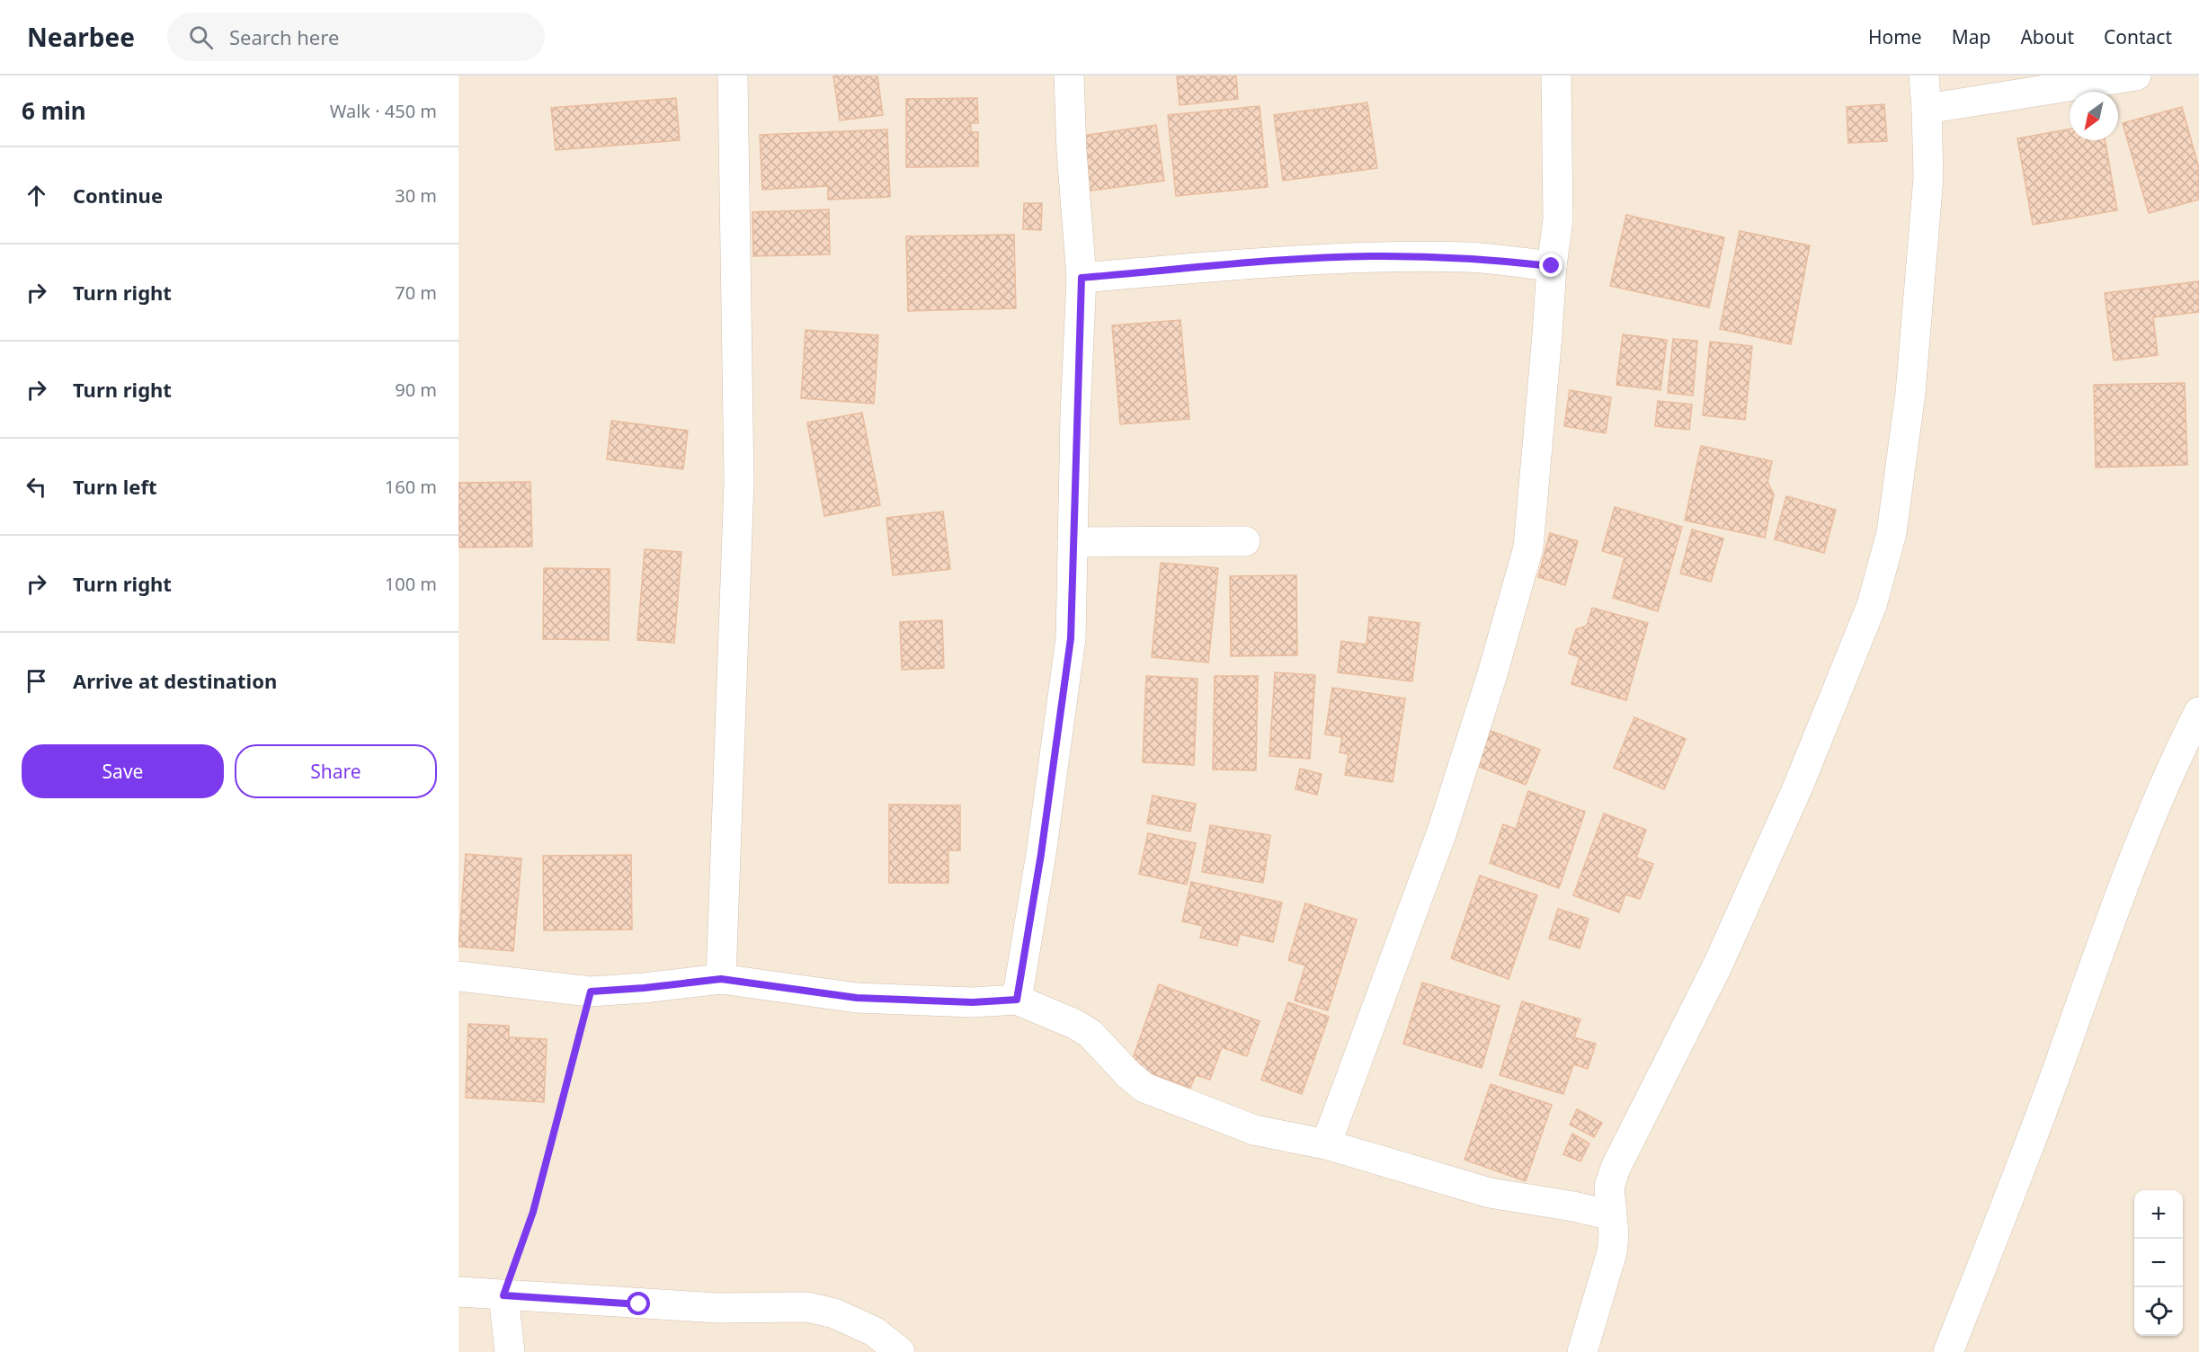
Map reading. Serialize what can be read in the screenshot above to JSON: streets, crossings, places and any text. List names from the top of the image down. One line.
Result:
{"north":"bottom left","page":{"header":"Nearbee","search":"Search here","nav":["Home","Map","About","Contact"],"heading":["6 min","Walk · 450 m"],"list":[["Continue","30 m"],["Turn right","70 m"],["Turn right","90 m"],["Turn left","160 m"],["Turn right","100 m"],"Arrive at destination"],"buttons":["Save","Share"],"map_buttons":["+","−"]}}
